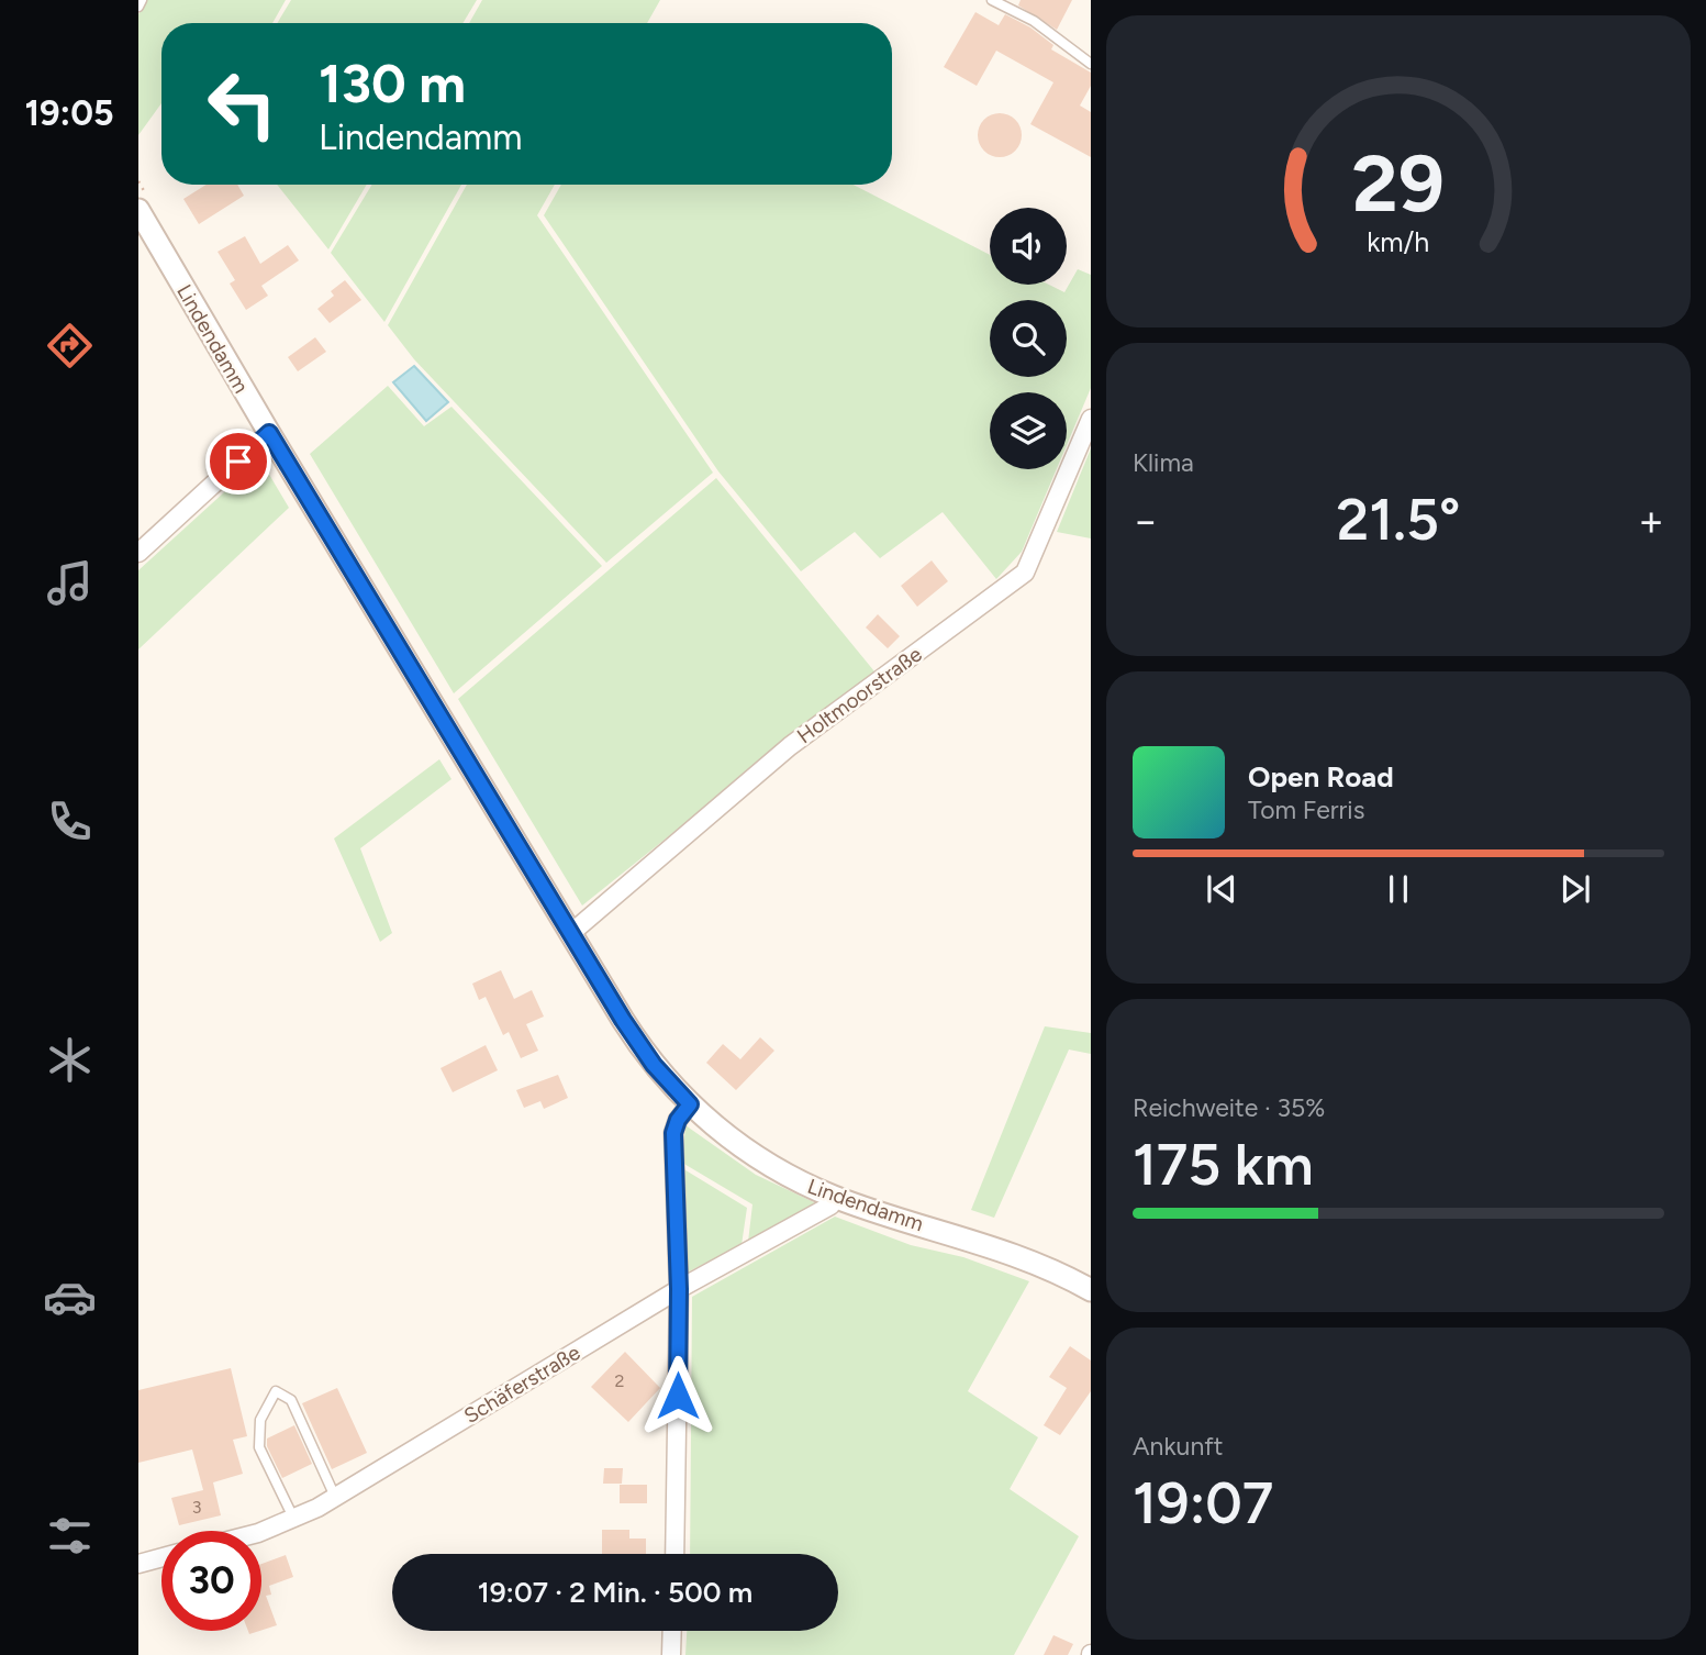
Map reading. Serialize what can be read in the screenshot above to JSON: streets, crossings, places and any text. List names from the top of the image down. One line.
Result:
{"streets":{"street":["Lindendamm","Holtmoorstraße","Schäferstraße"]},"crossings":[["Lindendamm","Holtmoorstraße"],["Lindendamm","Schäferstraße"]],"house_numbers":["2","3"],"page":{"tabs":"19:05","turn":["130 m","Lindendamm"],"tile":["Klima",["Reichweite · 35%","175 km"],["Ankunft","19:07"]],"heat":["−","21.5°","+"],"song":["Open Road","Tom Ferris"],"limit":"30","trip":"19:07 · 2 Min. · 500 m","gauge":["29","km/h"]}}
